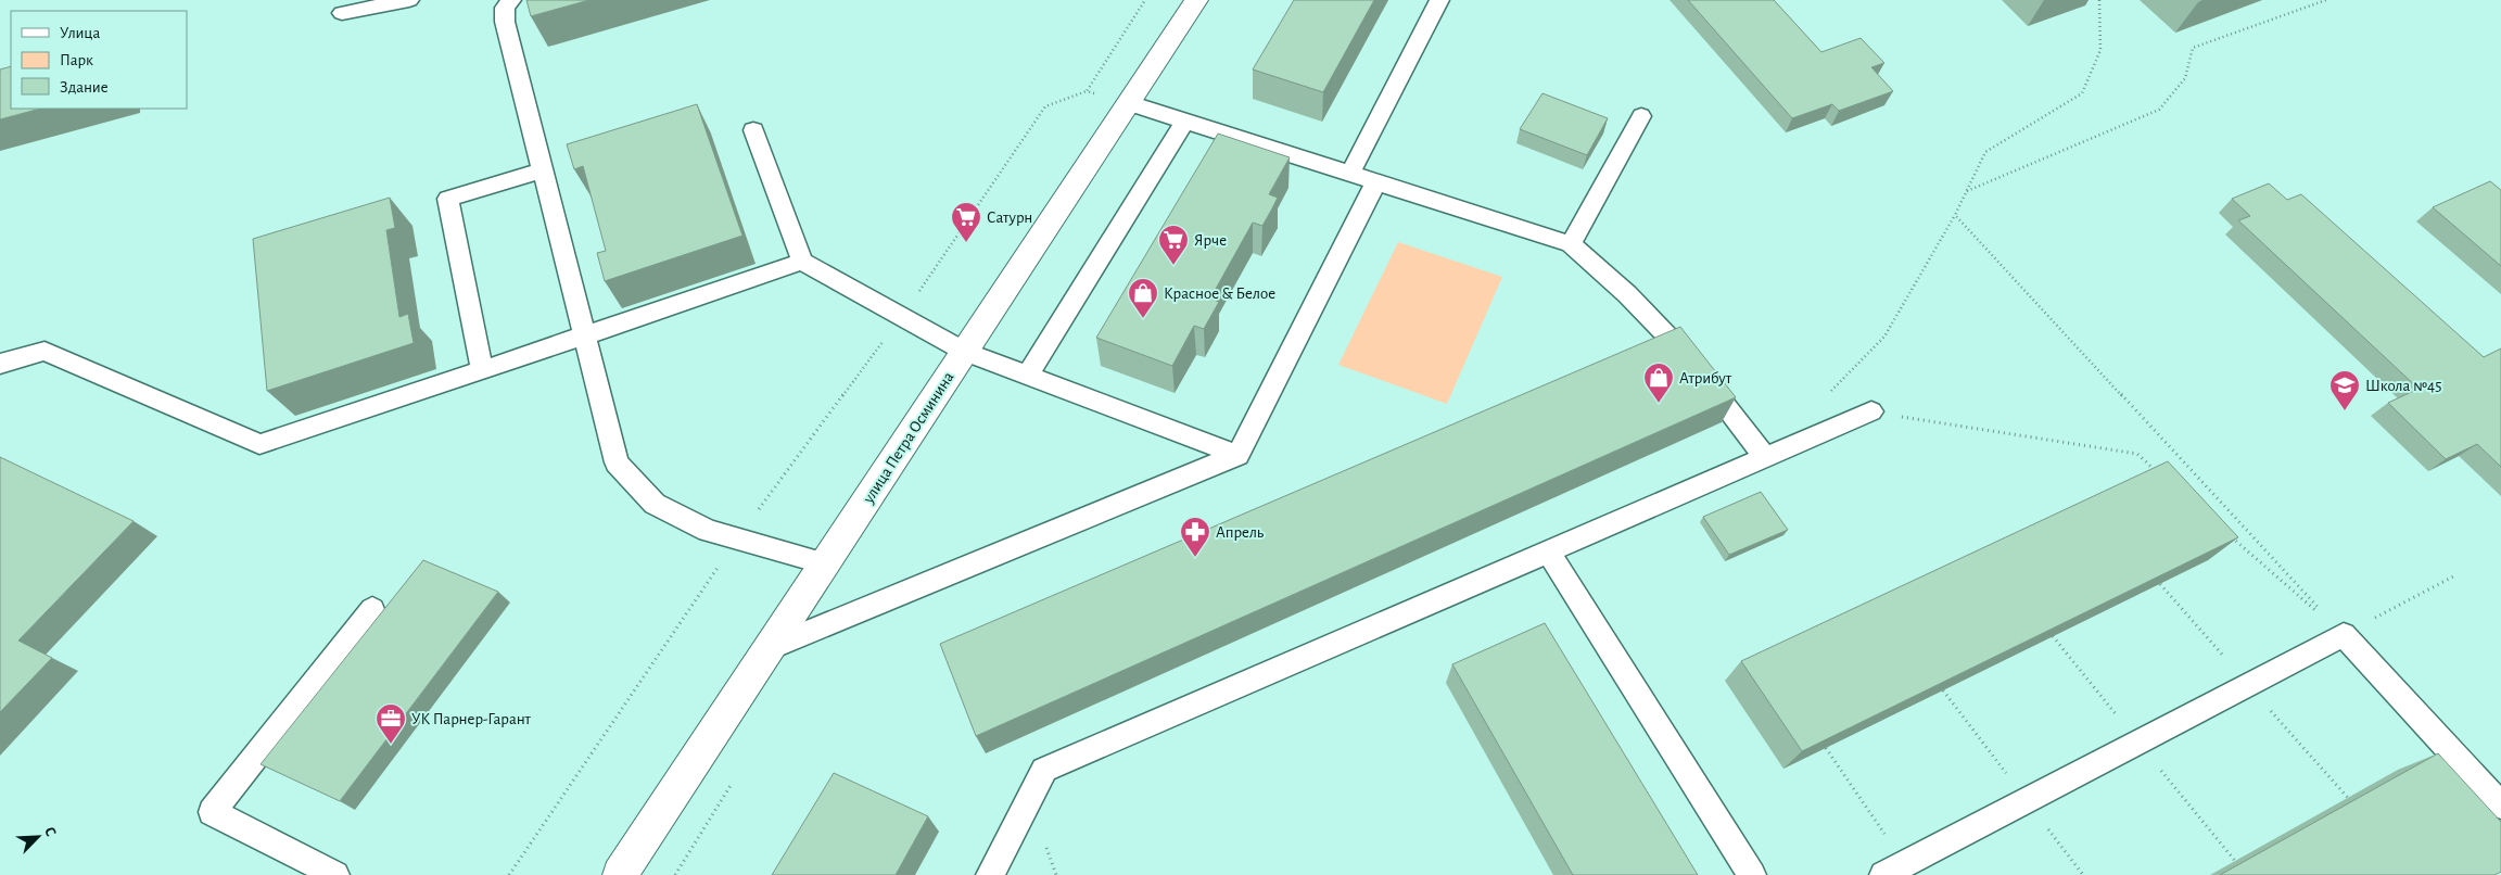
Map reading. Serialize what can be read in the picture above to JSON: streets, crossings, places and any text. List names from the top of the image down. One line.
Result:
{"streets":{"main road":["улица Петра Осминина"]},"places":{"supermarket":["Сатурн","Ярче"],"shop":["Красное & Белое","Атрибут"],"school or university":["Школа №45"],"pharmacy":["Апрель"],"office":["УК Парнер-Гарант"]},"legend":["Улица","Парк","Здание"],"north":"top right"}
